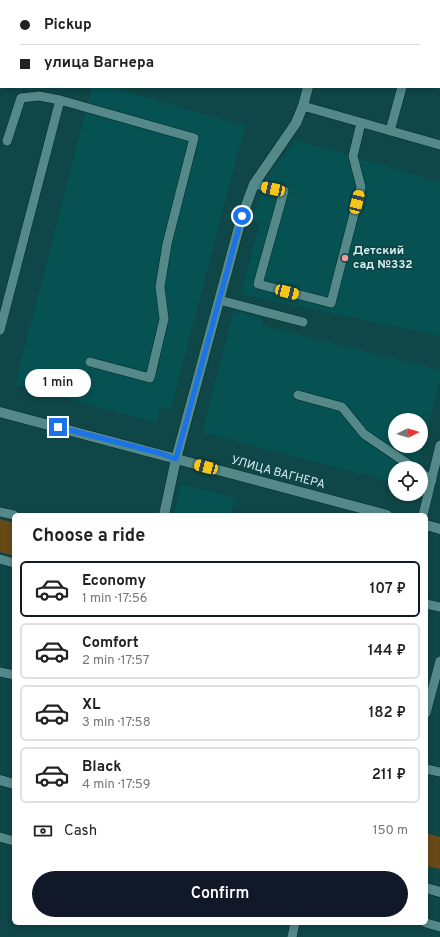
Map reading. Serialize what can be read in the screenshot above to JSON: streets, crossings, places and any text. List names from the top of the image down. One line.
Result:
{"streets":{"street":["УЛИЦА ВАГНЕРА"]},"places":["Детский cад №332"],"north":"right","page":{"banner":["Pickup","улица Вагнера"],"bubble":"1 min","heading":"Choose a ride","list":[{"name":"Economy","note":"1 min · 17:56","value":"107 ₽"},{"name":"Comfort","note":"2 min · 17:57","value":"144 ₽"},{"name":"XL","note":"3 min · 17:58","value":"182 ₽"},{"name":"Black","note":"4 min · 17:59","value":"211 ₽"}],"pay":["Cash","150 m"],"buttons":"Confirm"}}
